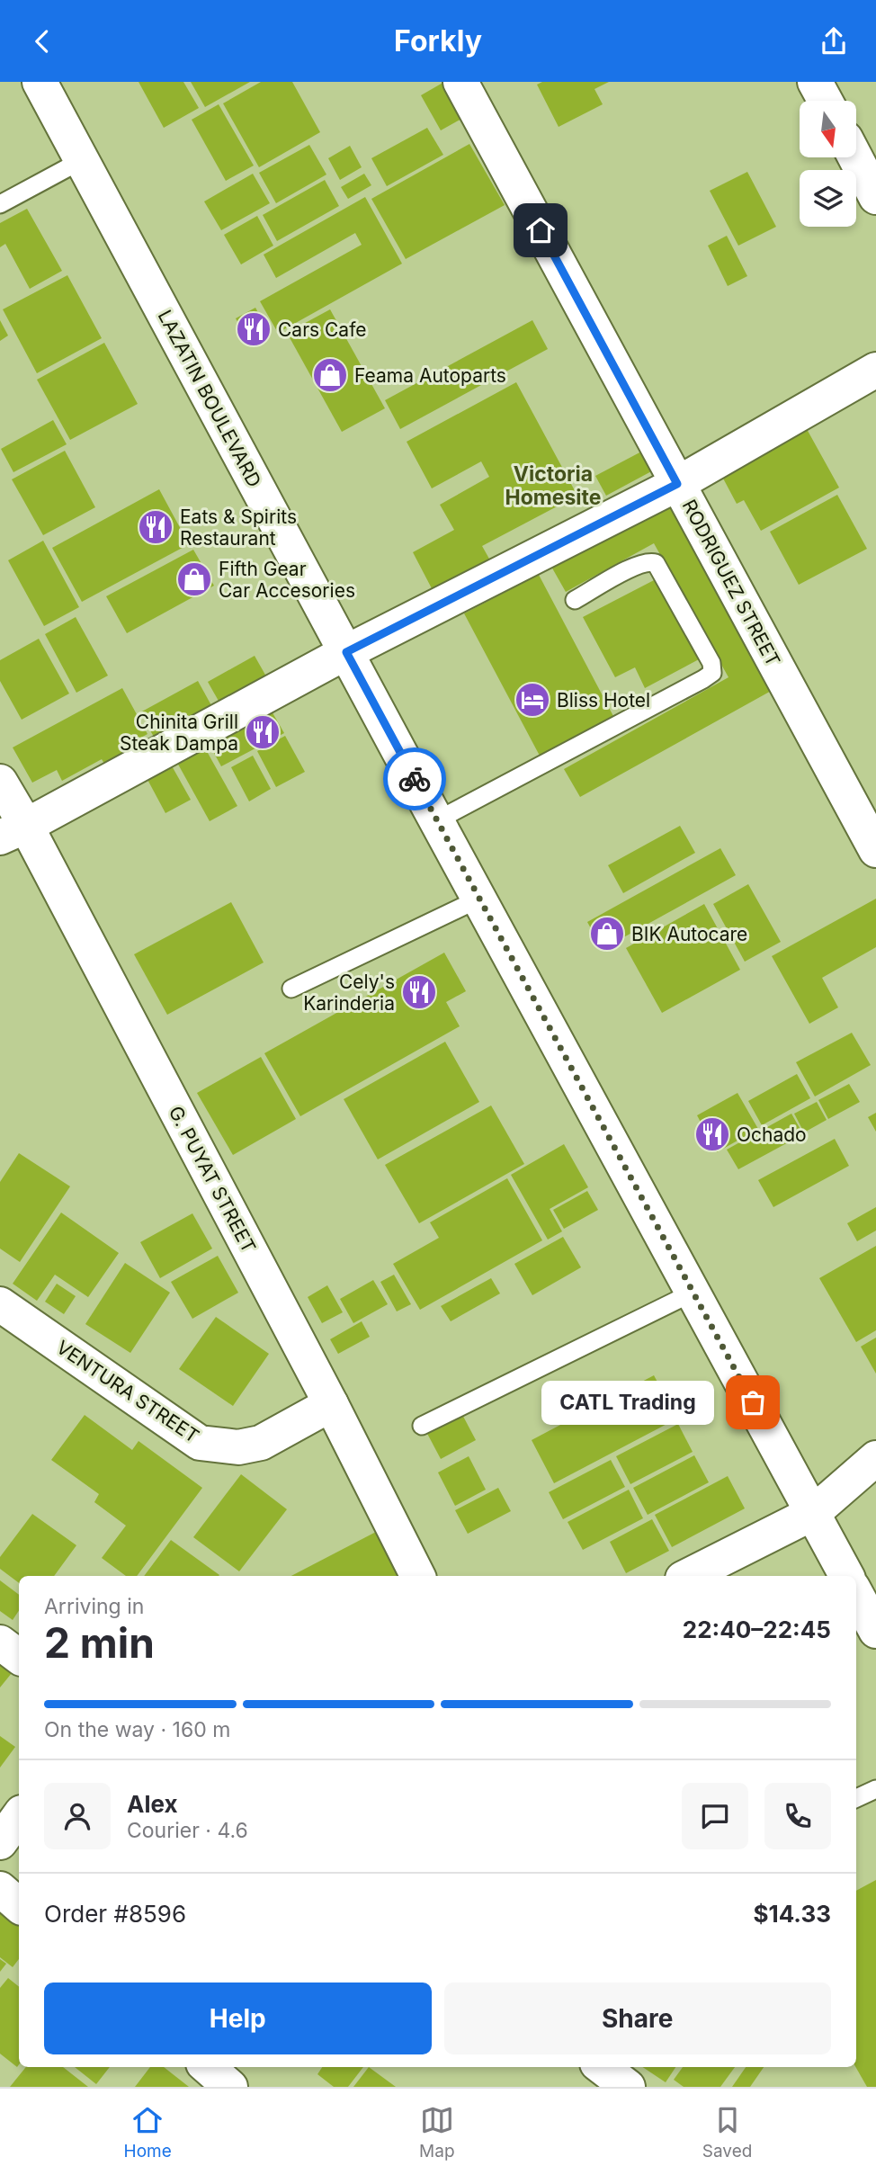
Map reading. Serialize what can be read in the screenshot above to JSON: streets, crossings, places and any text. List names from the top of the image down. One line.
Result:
{"streets":{"street":["LAZATIN BOULEVARD","RODRIGUEZ STREET","G. PUYAT STREET","VENTURA STREET"]},"crossings":[["G. PUYAT STREET","VENTURA STREET"]],"districts":["Victoria Homesite"],"places":{"restaurant":["Cars Cafe","Eats & Spirits Restaurant","Chinita Grill Steak Dampa","Cely's Karinderia","Ochado"],"shop":["Feama Autoparts","Fifth Gear Car Accesories","BIK Autocare"],"hotel":["Bliss Hotel"],"other":["CATL Trading"]},"north":"bottom","page":{"header":"Forkly","bubble":"CATL Trading","heading":["2 min","Arriving in","22:40–22:45"],"panel":["Alex","Courier · 4.6","Order #8596","$14.33"],"bar":"On the way · 160 m","buttons":["Help","Share"],"tabs":["Home","Map","Saved"]}}
